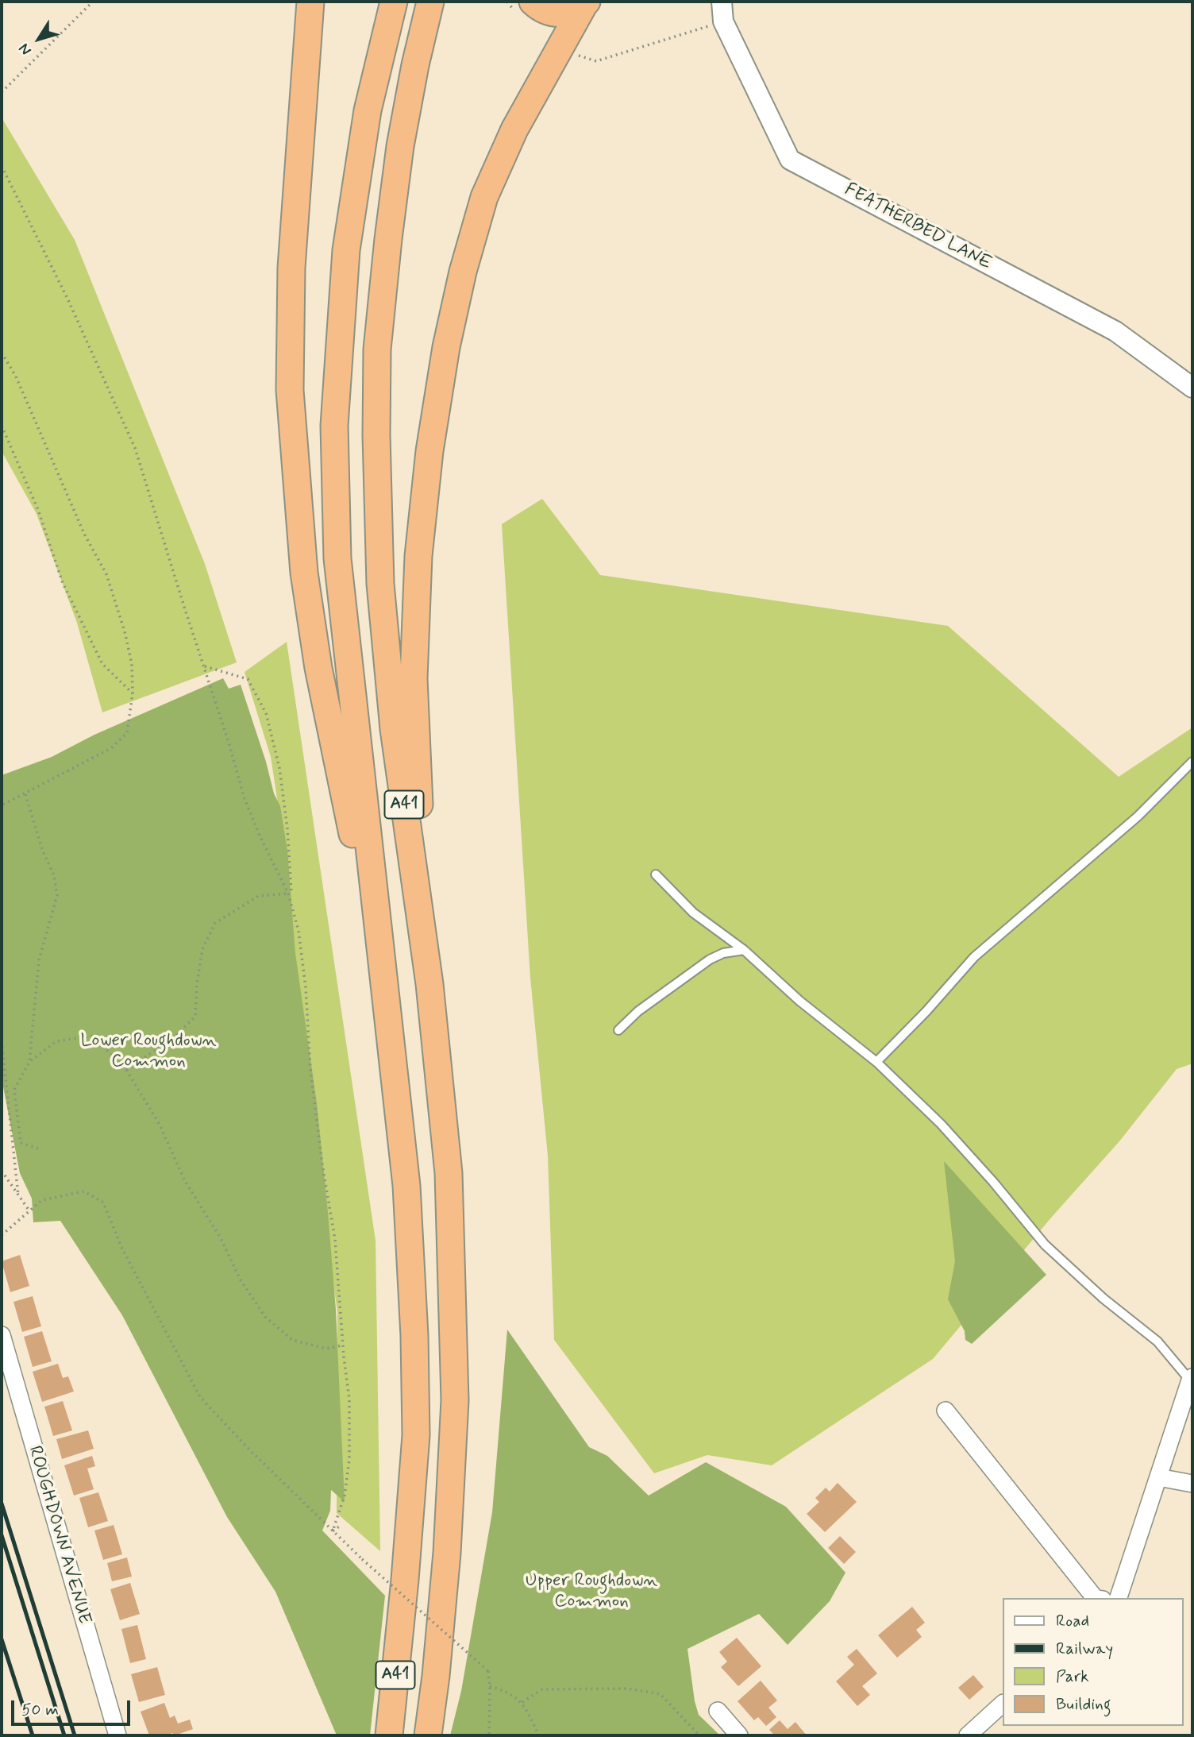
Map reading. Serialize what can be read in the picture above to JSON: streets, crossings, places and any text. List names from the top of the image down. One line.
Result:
{"streets":{"highway":["A41"],"street":["FEATHERBED LANE","ROUGHDOWN AVENUE"]},"parks":["Lower Roughdown Common","Upper Roughdown Common"],"legend":["Road","Railway","Park","Building"],"scale_bar":"50 m","north":"bottom left"}
